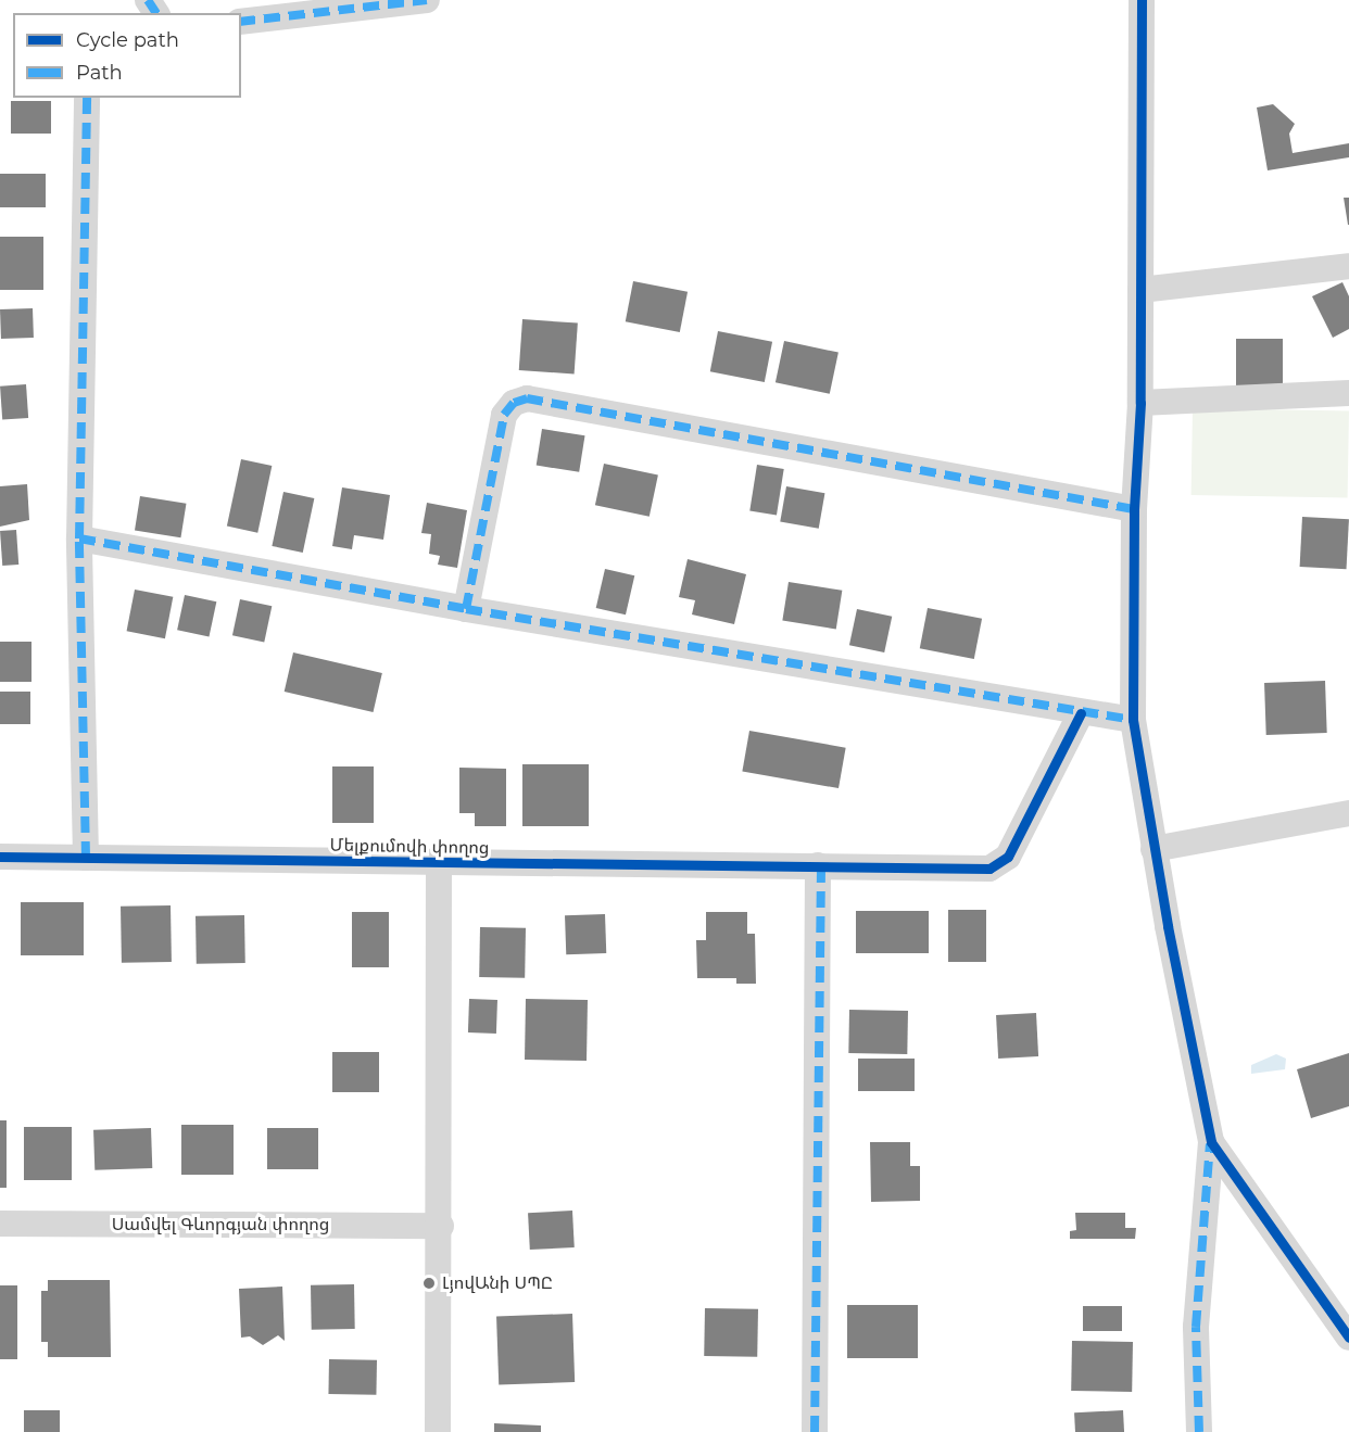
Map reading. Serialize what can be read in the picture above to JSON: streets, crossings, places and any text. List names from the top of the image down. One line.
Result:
{"streets":{"street":["Մելքումովի փողոց","Սամվել Գևորգյան փողոց"]},"places":["ԼյովԱնի ՍՊԸ"],"legend":["Cycle path","Path"]}
